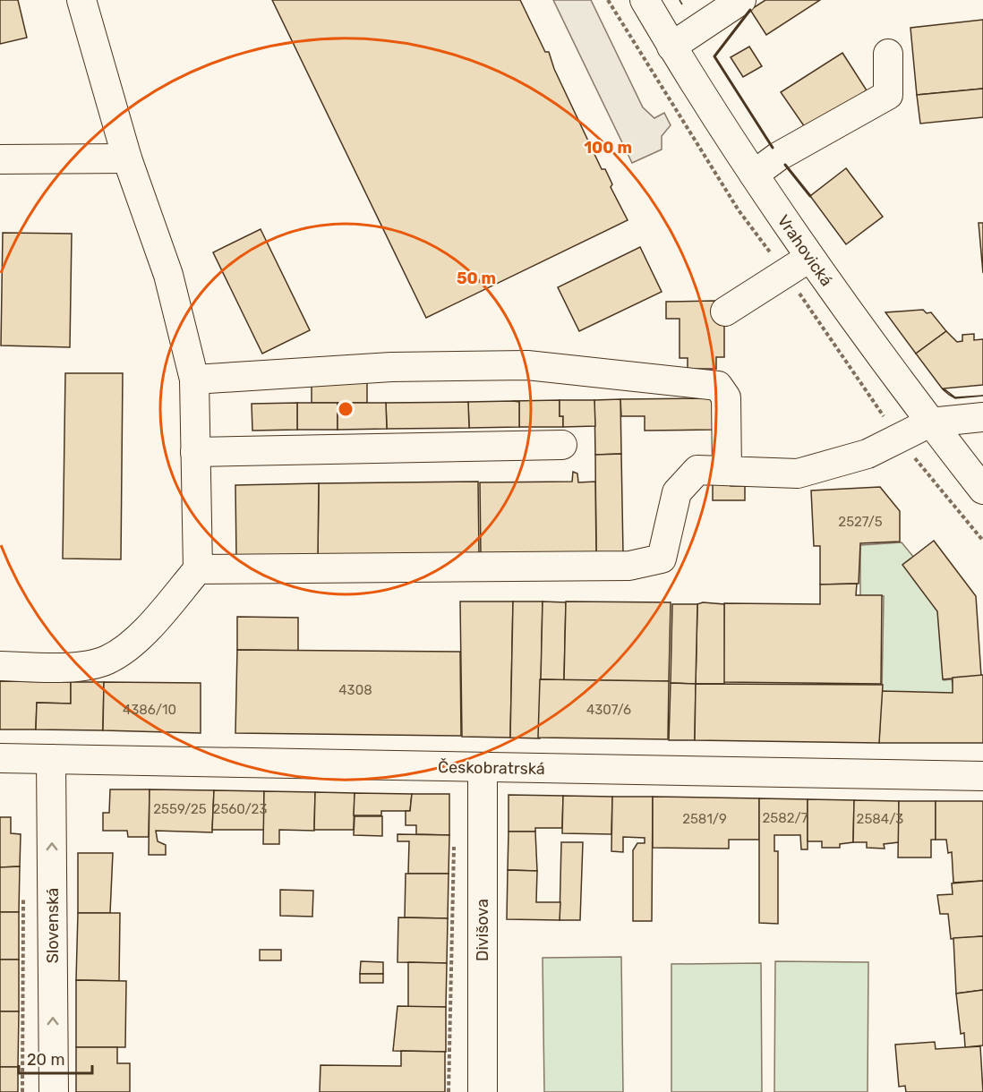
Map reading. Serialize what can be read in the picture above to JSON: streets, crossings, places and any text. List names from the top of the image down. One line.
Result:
{"streets":{"street":["Vrahovická","Českobratrská","Slovenská","Divišova"]},"crossings":[["Českobratrská","Slovenská"],["Českobratrská","Divišova"]],"one_way":["Slovenská"],"house_numbers":["2527/5","4308","4386/10","4307/6","2559/25","2560/23","2582/7","2581/9","2584/3"],"scale_bar":"20 m","rings":["100 m","50 m"]}
